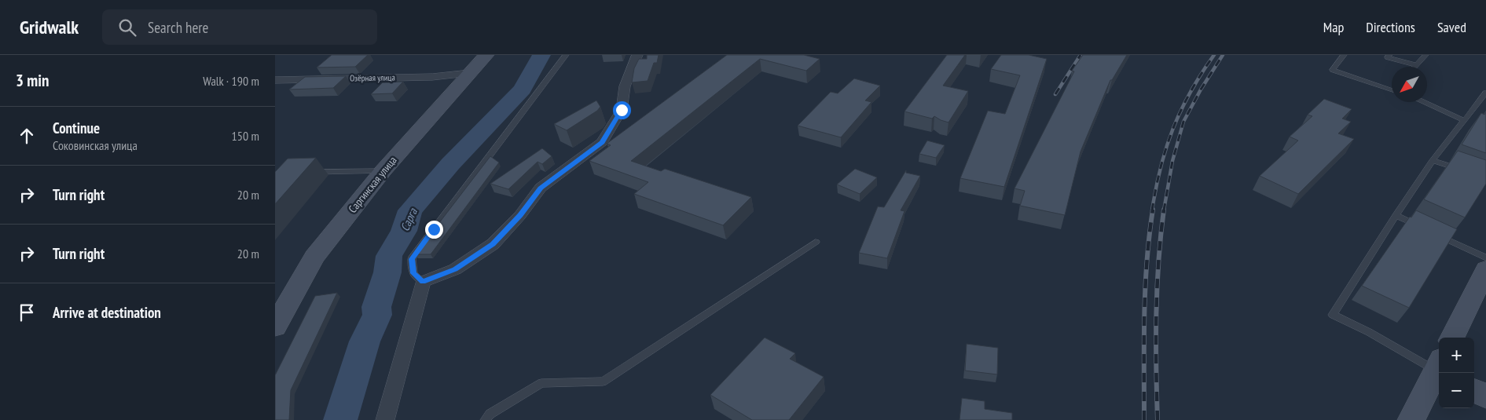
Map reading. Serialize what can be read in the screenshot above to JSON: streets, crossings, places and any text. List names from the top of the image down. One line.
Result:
{"streets":{"street":["Озёрная улица","Саргинская улица"]},"crossings":[["Озёрная улица","Саргинская улица"]],"water":["Сарга"],"north":"bottom left","page":{"header":"Gridwalk","search":"Search here","nav":["Map","Directions","Saved"],"heading":["3 min","Walk · 190 m"],"list":[["Continue","Соковинская улица","150 m"],["Turn right","20 m"],["Turn right","20 m"],"Arrive at destination"],"map_buttons":["+","−"]}}
